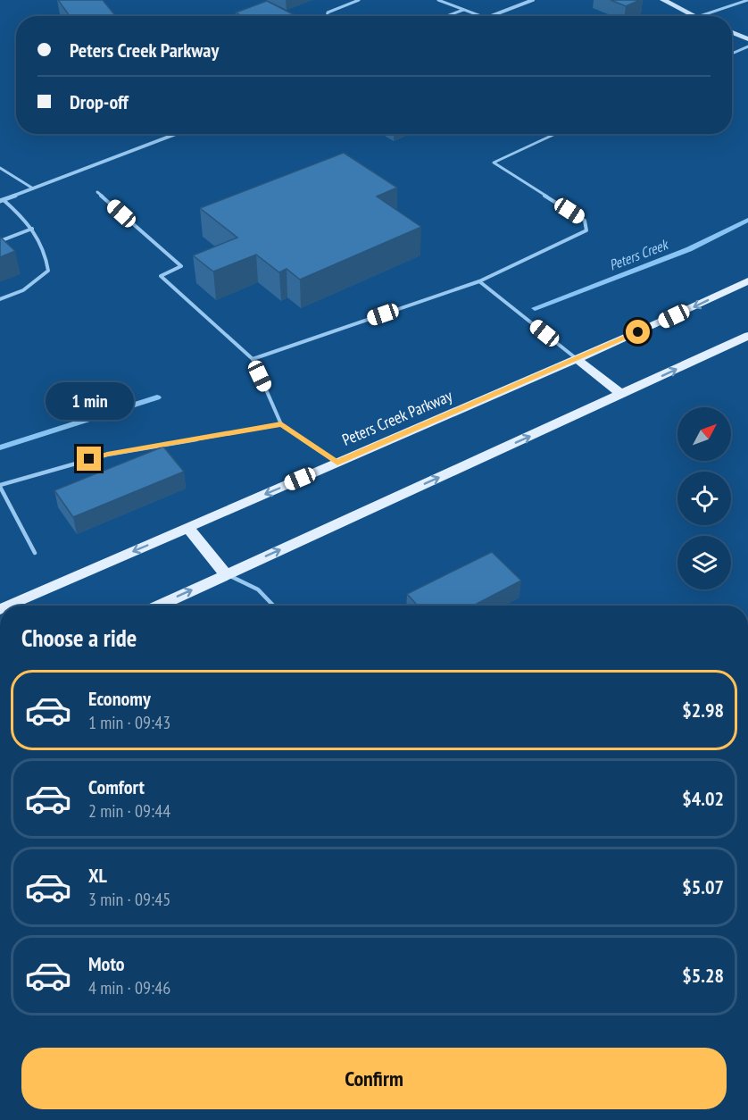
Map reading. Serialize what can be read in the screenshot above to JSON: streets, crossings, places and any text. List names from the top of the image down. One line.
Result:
{"streets":{"main road":["Peters Creek Parkway"]},"water":["Peters Creek"],"north":"top right","page":{"banner":["Peters Creek Parkway","Drop-off"],"bubble":"1 min","heading":"Choose a ride","list":[{"name":"Economy","note":"1 min · 09:43","value":"$2.98"},{"name":"Comfort","note":"2 min · 09:44","value":"$4.02"},{"name":"XL","note":"3 min · 09:45","value":"$5.07"},{"name":"Moto","note":"4 min · 09:46","value":"$5.28"}],"buttons":"Confirm"}}
